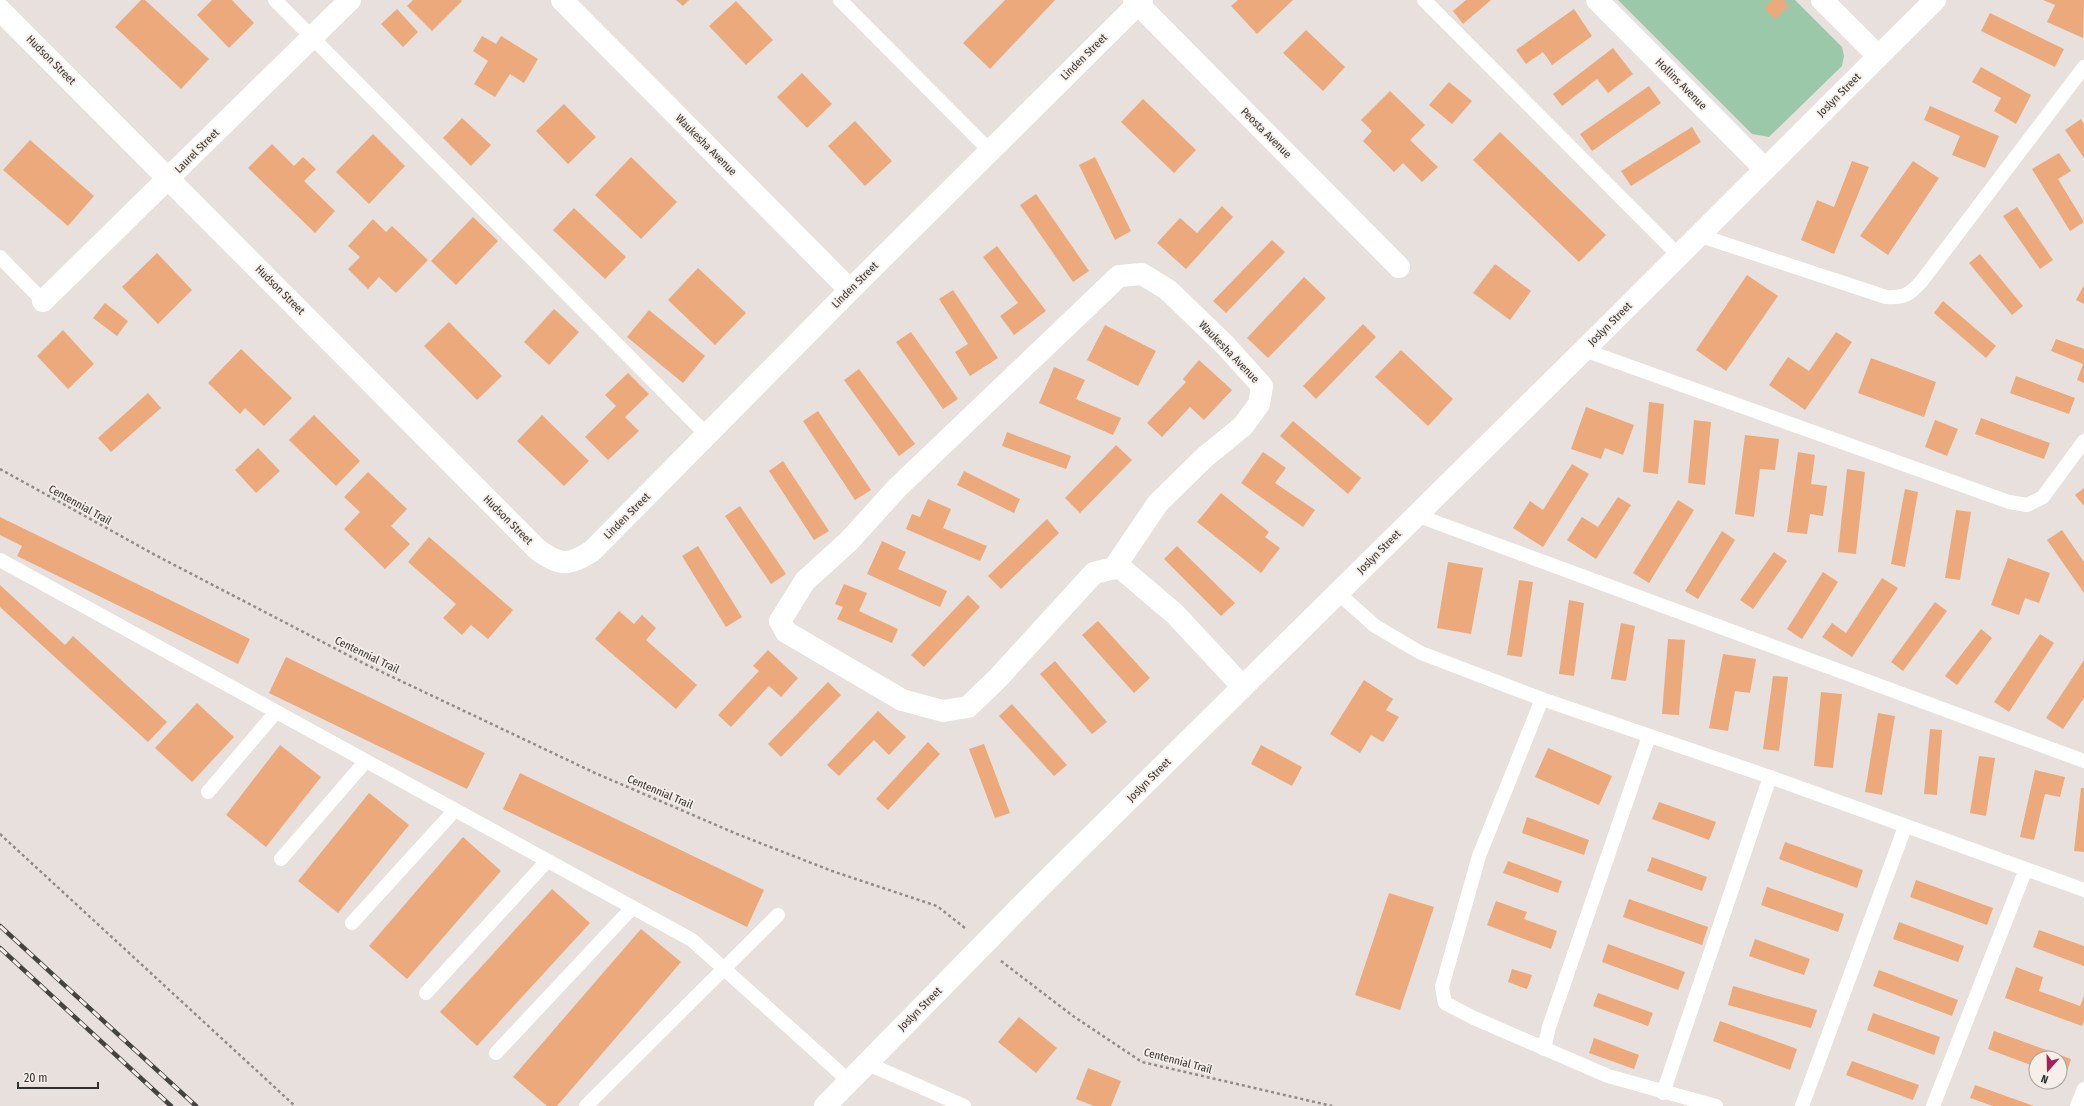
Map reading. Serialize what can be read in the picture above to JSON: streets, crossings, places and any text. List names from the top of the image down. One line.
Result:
{"streets":{"street":["Linden Street","Hudson Street","Hollins Avenue","Joslyn Street","Peosta Avenue","Waukesha Avenue","Laurel Street"],"path":["Centennial Trail"]},"crossings":[["Linden Street","Hudson Street"],["Linden Street","Peosta Avenue"],["Linden Street","Waukesha Avenue"],["Hudson Street","Laurel Street"],["Hollins Avenue","Joslyn Street"],["Joslyn Street","Centennial Trail"]],"scale_bar":"20 m","north":"bottom"}
